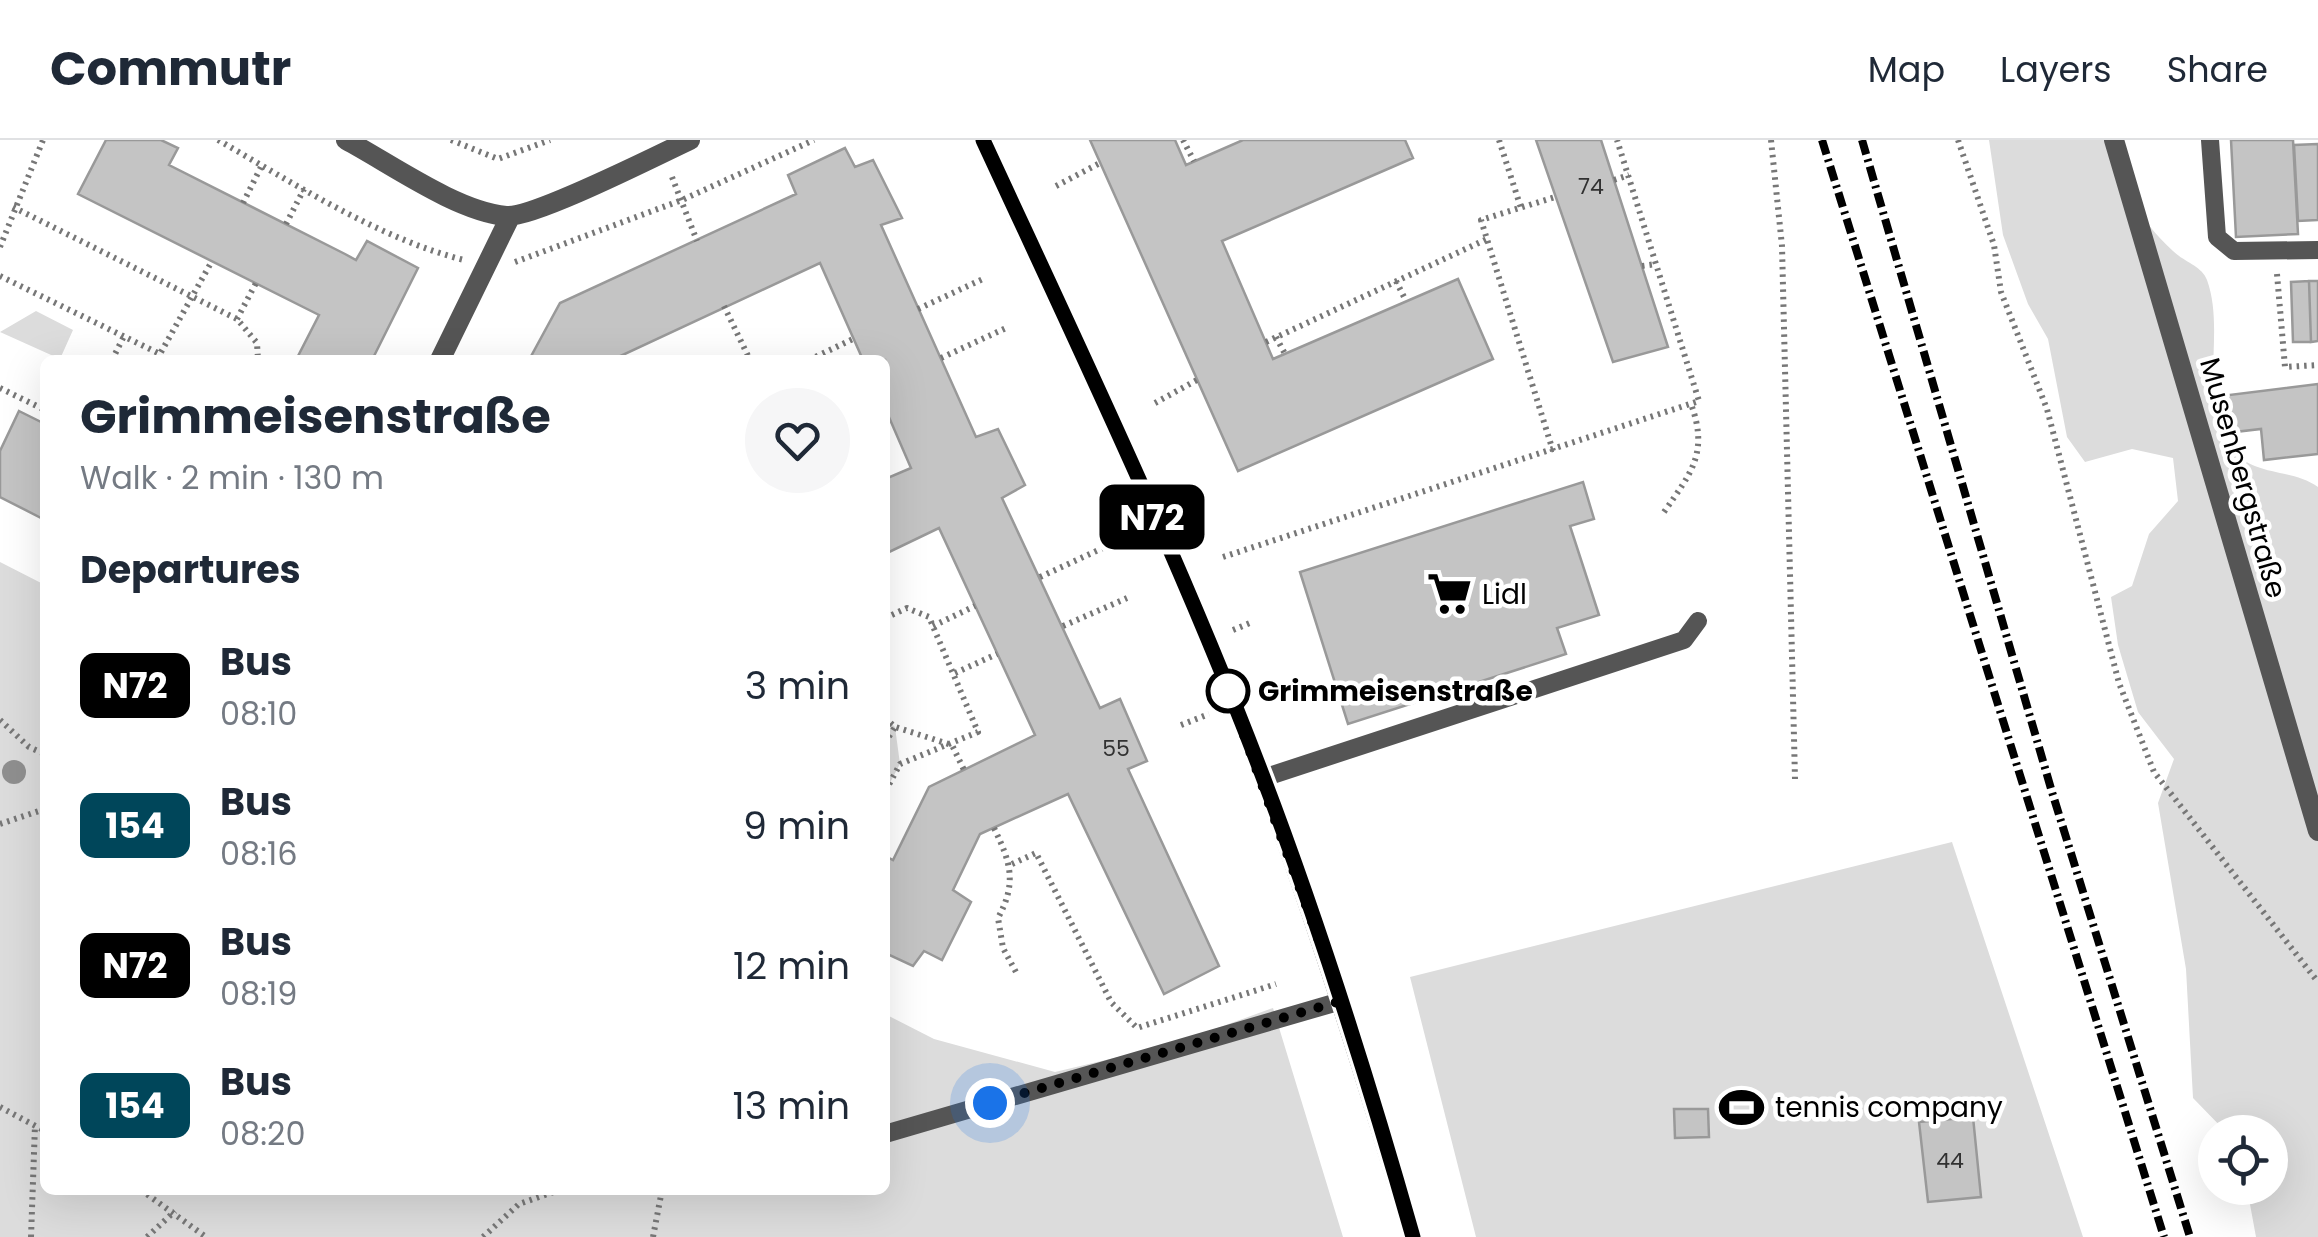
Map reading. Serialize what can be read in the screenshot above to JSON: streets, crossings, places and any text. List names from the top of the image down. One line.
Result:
{"streets":{"street":["Musenbergstraße"]},"places":{"supermarket":["Lidl"],"other":["Grimmeisenstraße"],"sports":["tennis company"]},"lines":["bus line N72"],"house_numbers":["74","55","44"],"page":{"header":"Commutr","nav":["Map","Layers","Share"],"on_map":"N72","heading":[["Grimmeisenstraße","Walk · 2 min · 130 m"],"Departures"],"list":[{"mark":"N72","name":"Bus","note":"08:10","value":"3 min"},{"mark":"154","name":"Bus","note":"08:16","value":"9 min"},{"mark":"N72","name":"Bus","note":"08:19","value":"12 min"},{"mark":"154","name":"Bus","note":"08:20","value":"13 min"}]}}
